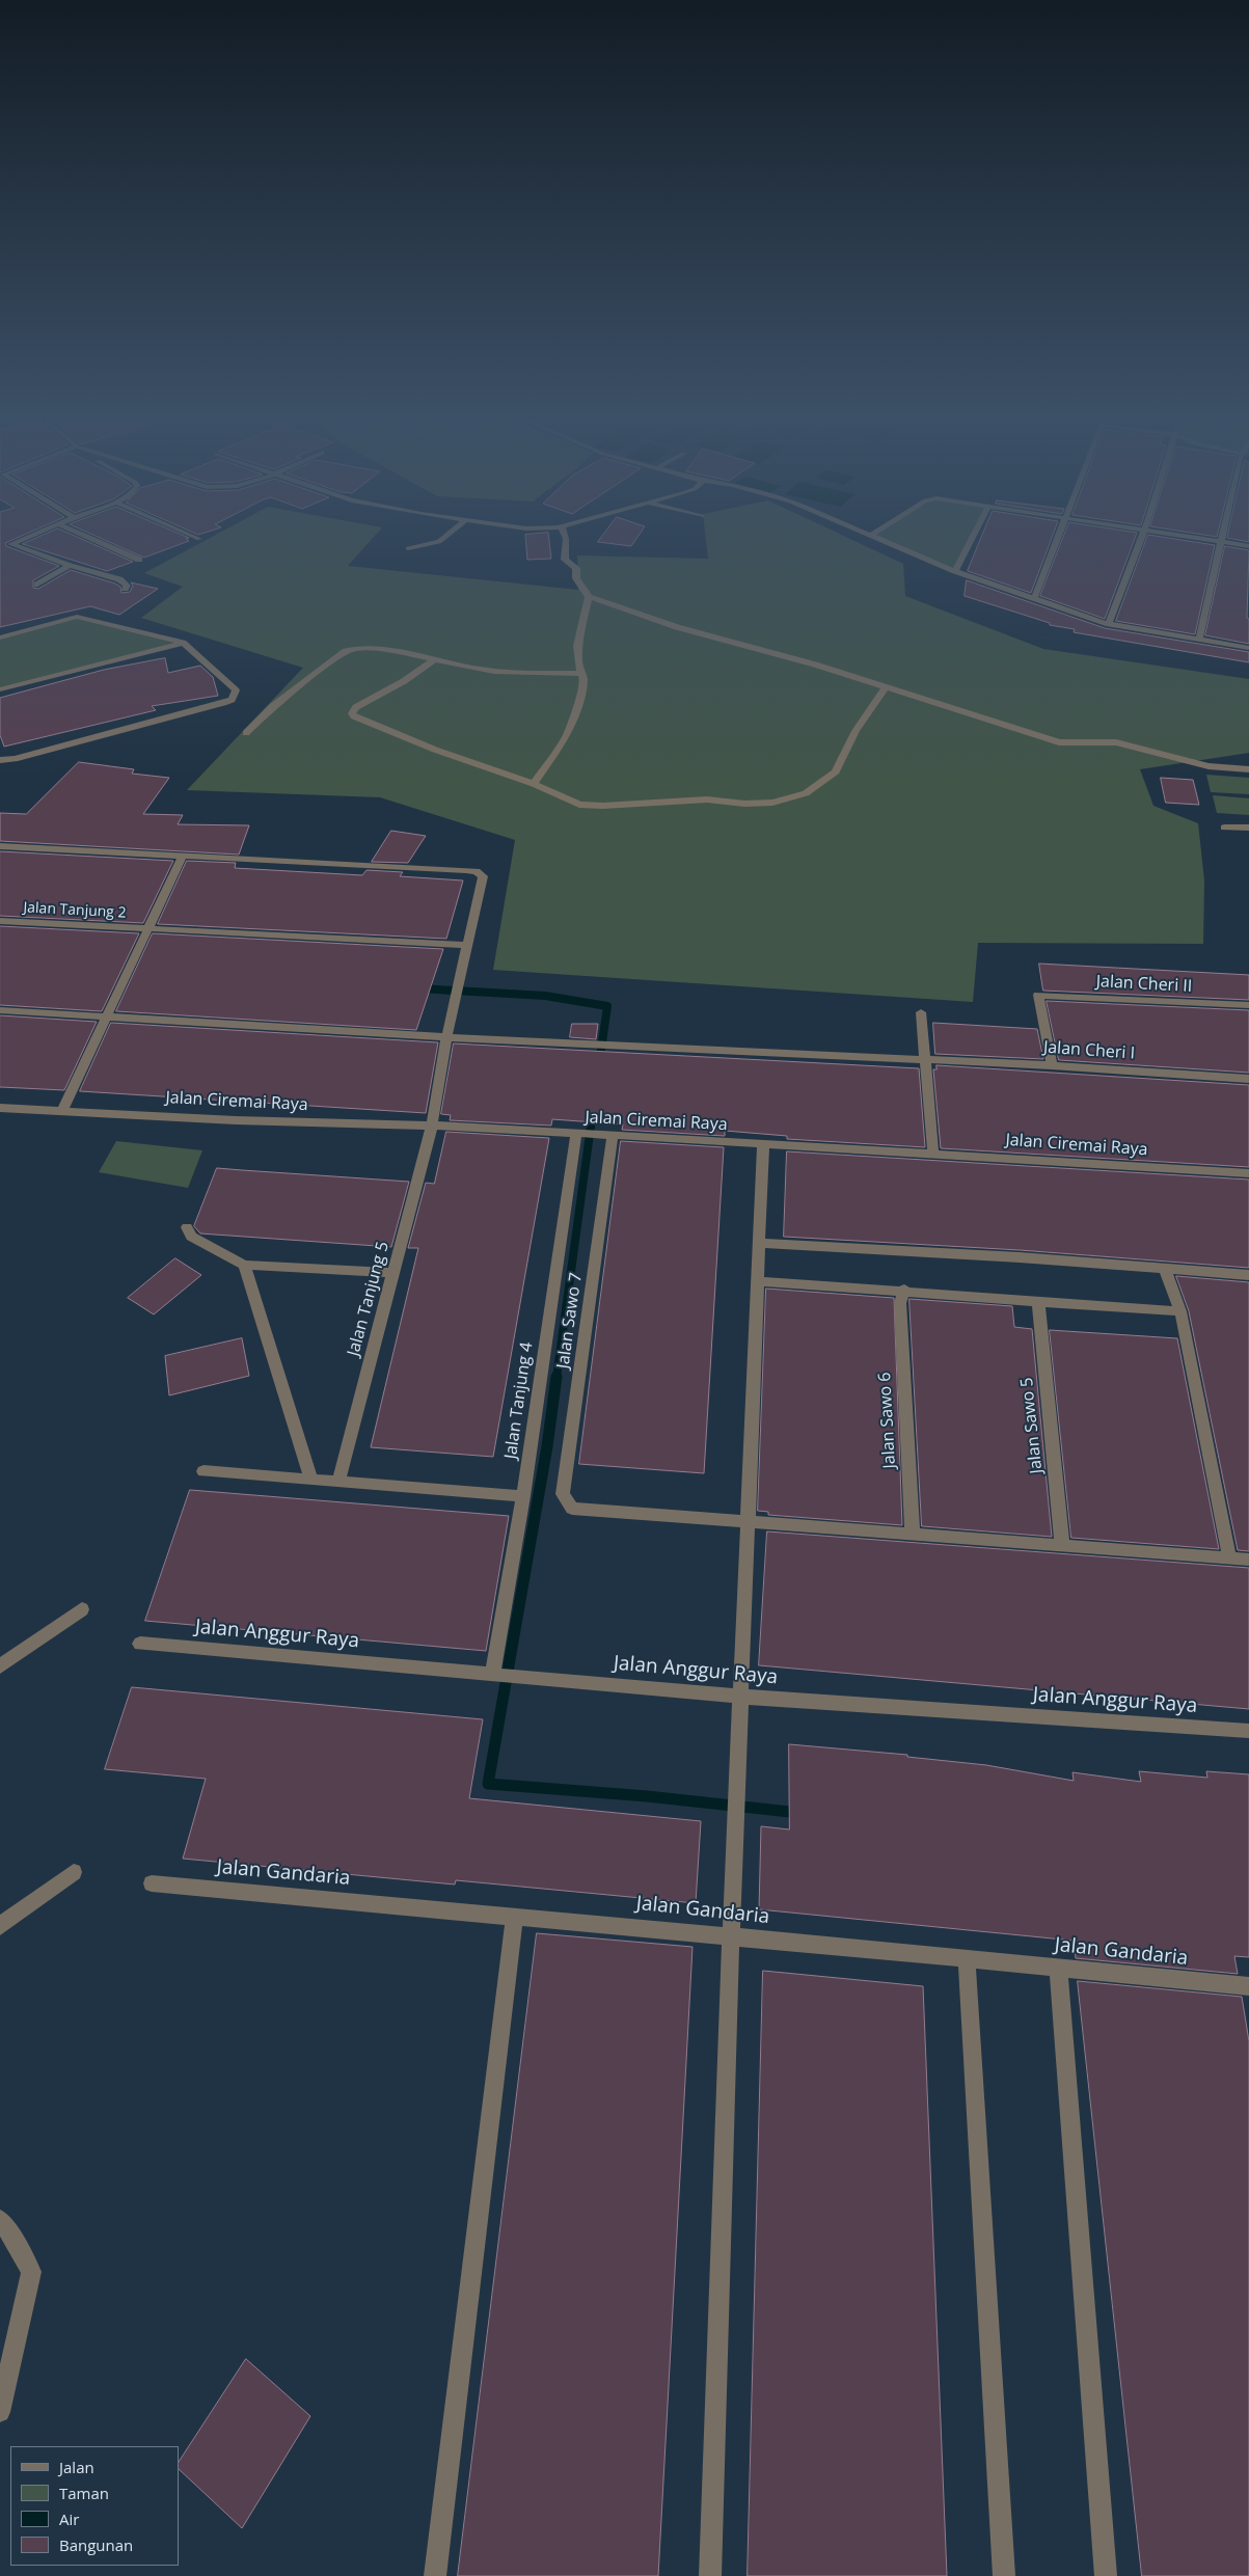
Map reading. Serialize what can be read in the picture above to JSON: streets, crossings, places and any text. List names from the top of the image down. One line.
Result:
{"streets":{"street":["Jalan Tanjung 2","Jalan Cheri II","Jalan Cheri I","Jalan Ciremai Raya","Jalan Tanjung 5","Jalan Sawo 7","Jalan Tanjung 4","Jalan Sawo 6","Jalan Sawo 5","Jalan Anggur Raya","Jalan Gandaria"]},"crossings":[["Jalan Tanjung 2","Jalan Tanjung 5"],["Jalan Cheri II","Jalan Cheri I"],["Jalan Cheri I","Jalan Tanjung 5"],["Jalan Ciremai Raya","Jalan Tanjung 5"],["Jalan Ciremai Raya","Jalan Sawo 7"],["Jalan Ciremai Raya","Jalan Tanjung 4"],["Jalan Tanjung 4","Jalan Anggur Raya"]],"legend":["Jalan","Taman","Air","Bangunan"]}
